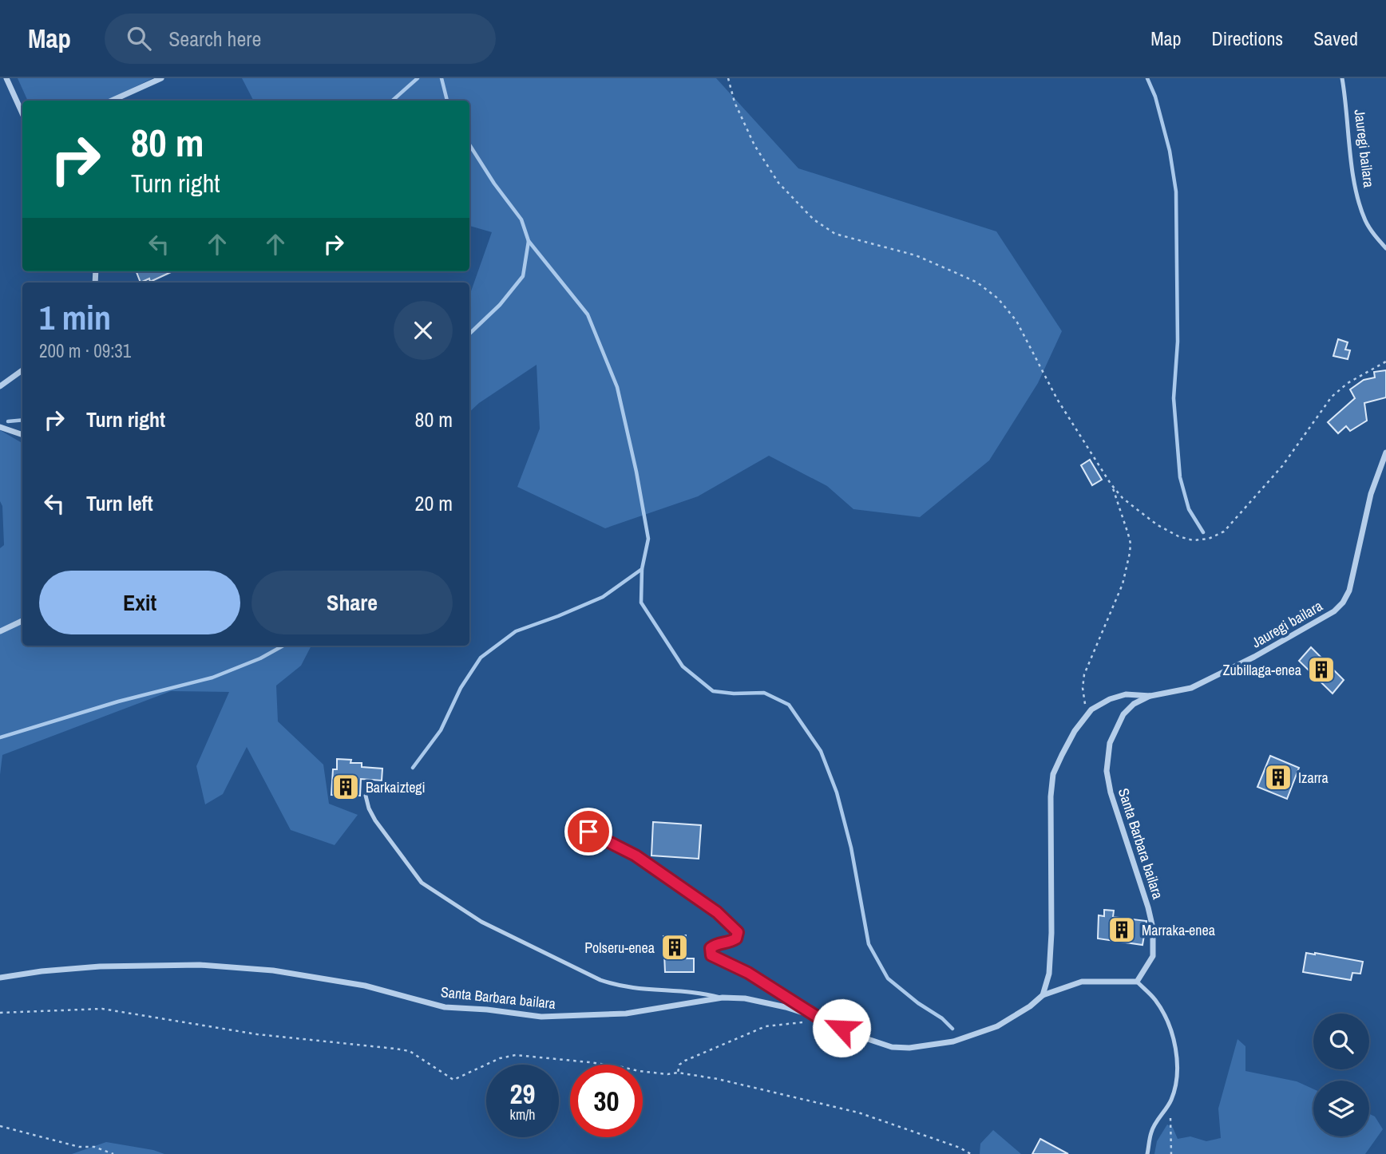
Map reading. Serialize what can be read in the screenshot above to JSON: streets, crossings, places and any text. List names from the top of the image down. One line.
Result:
{"streets":{"street":["Jauregi bailara","Santa Barbara bailara"]},"crossings":[["Jauregi bailara","Santa Barbara bailara"]],"places":{"building":["Zubillaga-enea","Izarra","Barkaiztegi","Marraka-enea","Polseru-enea"]},"page":{"header":"Map","search":"Search here","nav":["Map","Directions","Saved"],"turn":["80 m","Turn right"],"heading":["1 min","200 m · 09:31"],"list":[{"name":"Turn right","value":"80 m"},{"name":"Turn left","value":"20 m"}],"buttons":["Exit","Share"],"speed":"29 km/h","limit":"30"}}
